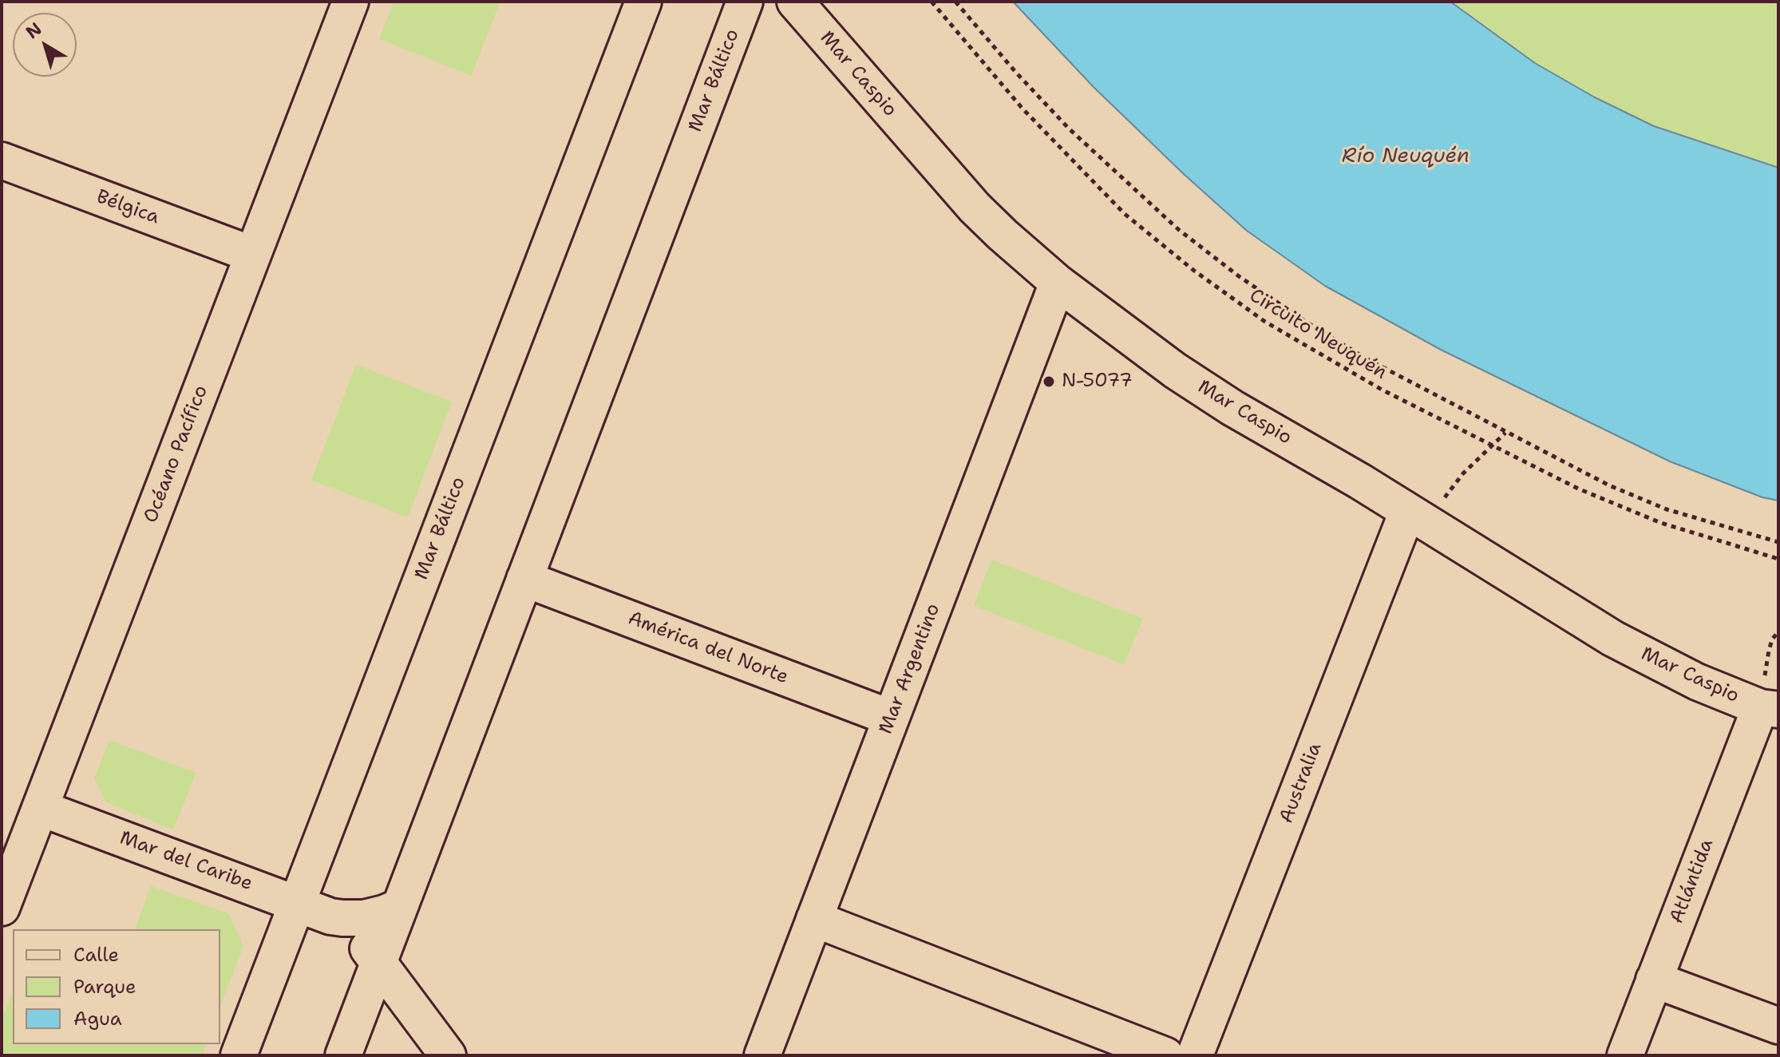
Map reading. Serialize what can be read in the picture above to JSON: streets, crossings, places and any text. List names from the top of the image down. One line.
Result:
{"streets":{"street":["Mar Caspio","Mar Báltico","Bélgica","Océano Pacífico","América del Norte","Mar Argentino","Australia","Mar del Caribe","Atlántida"],"path":["Circuito Neuquén"]},"crossings":[["Mar Caspio","Mar Argentino"],["Mar Caspio","Australia"],["Mar Caspio","Atlántida"],["Mar Báltico","América del Norte"],["Mar Báltico","Mar del Caribe"],["Bélgica","Océano Pacífico"],["Océano Pacífico","Mar del Caribe"],["América del Norte","Mar Argentino"]],"water":["Río Neuquén"],"places":["N-5077"],"legend":["Calle","Parque","Agua"],"north":"top left"}
